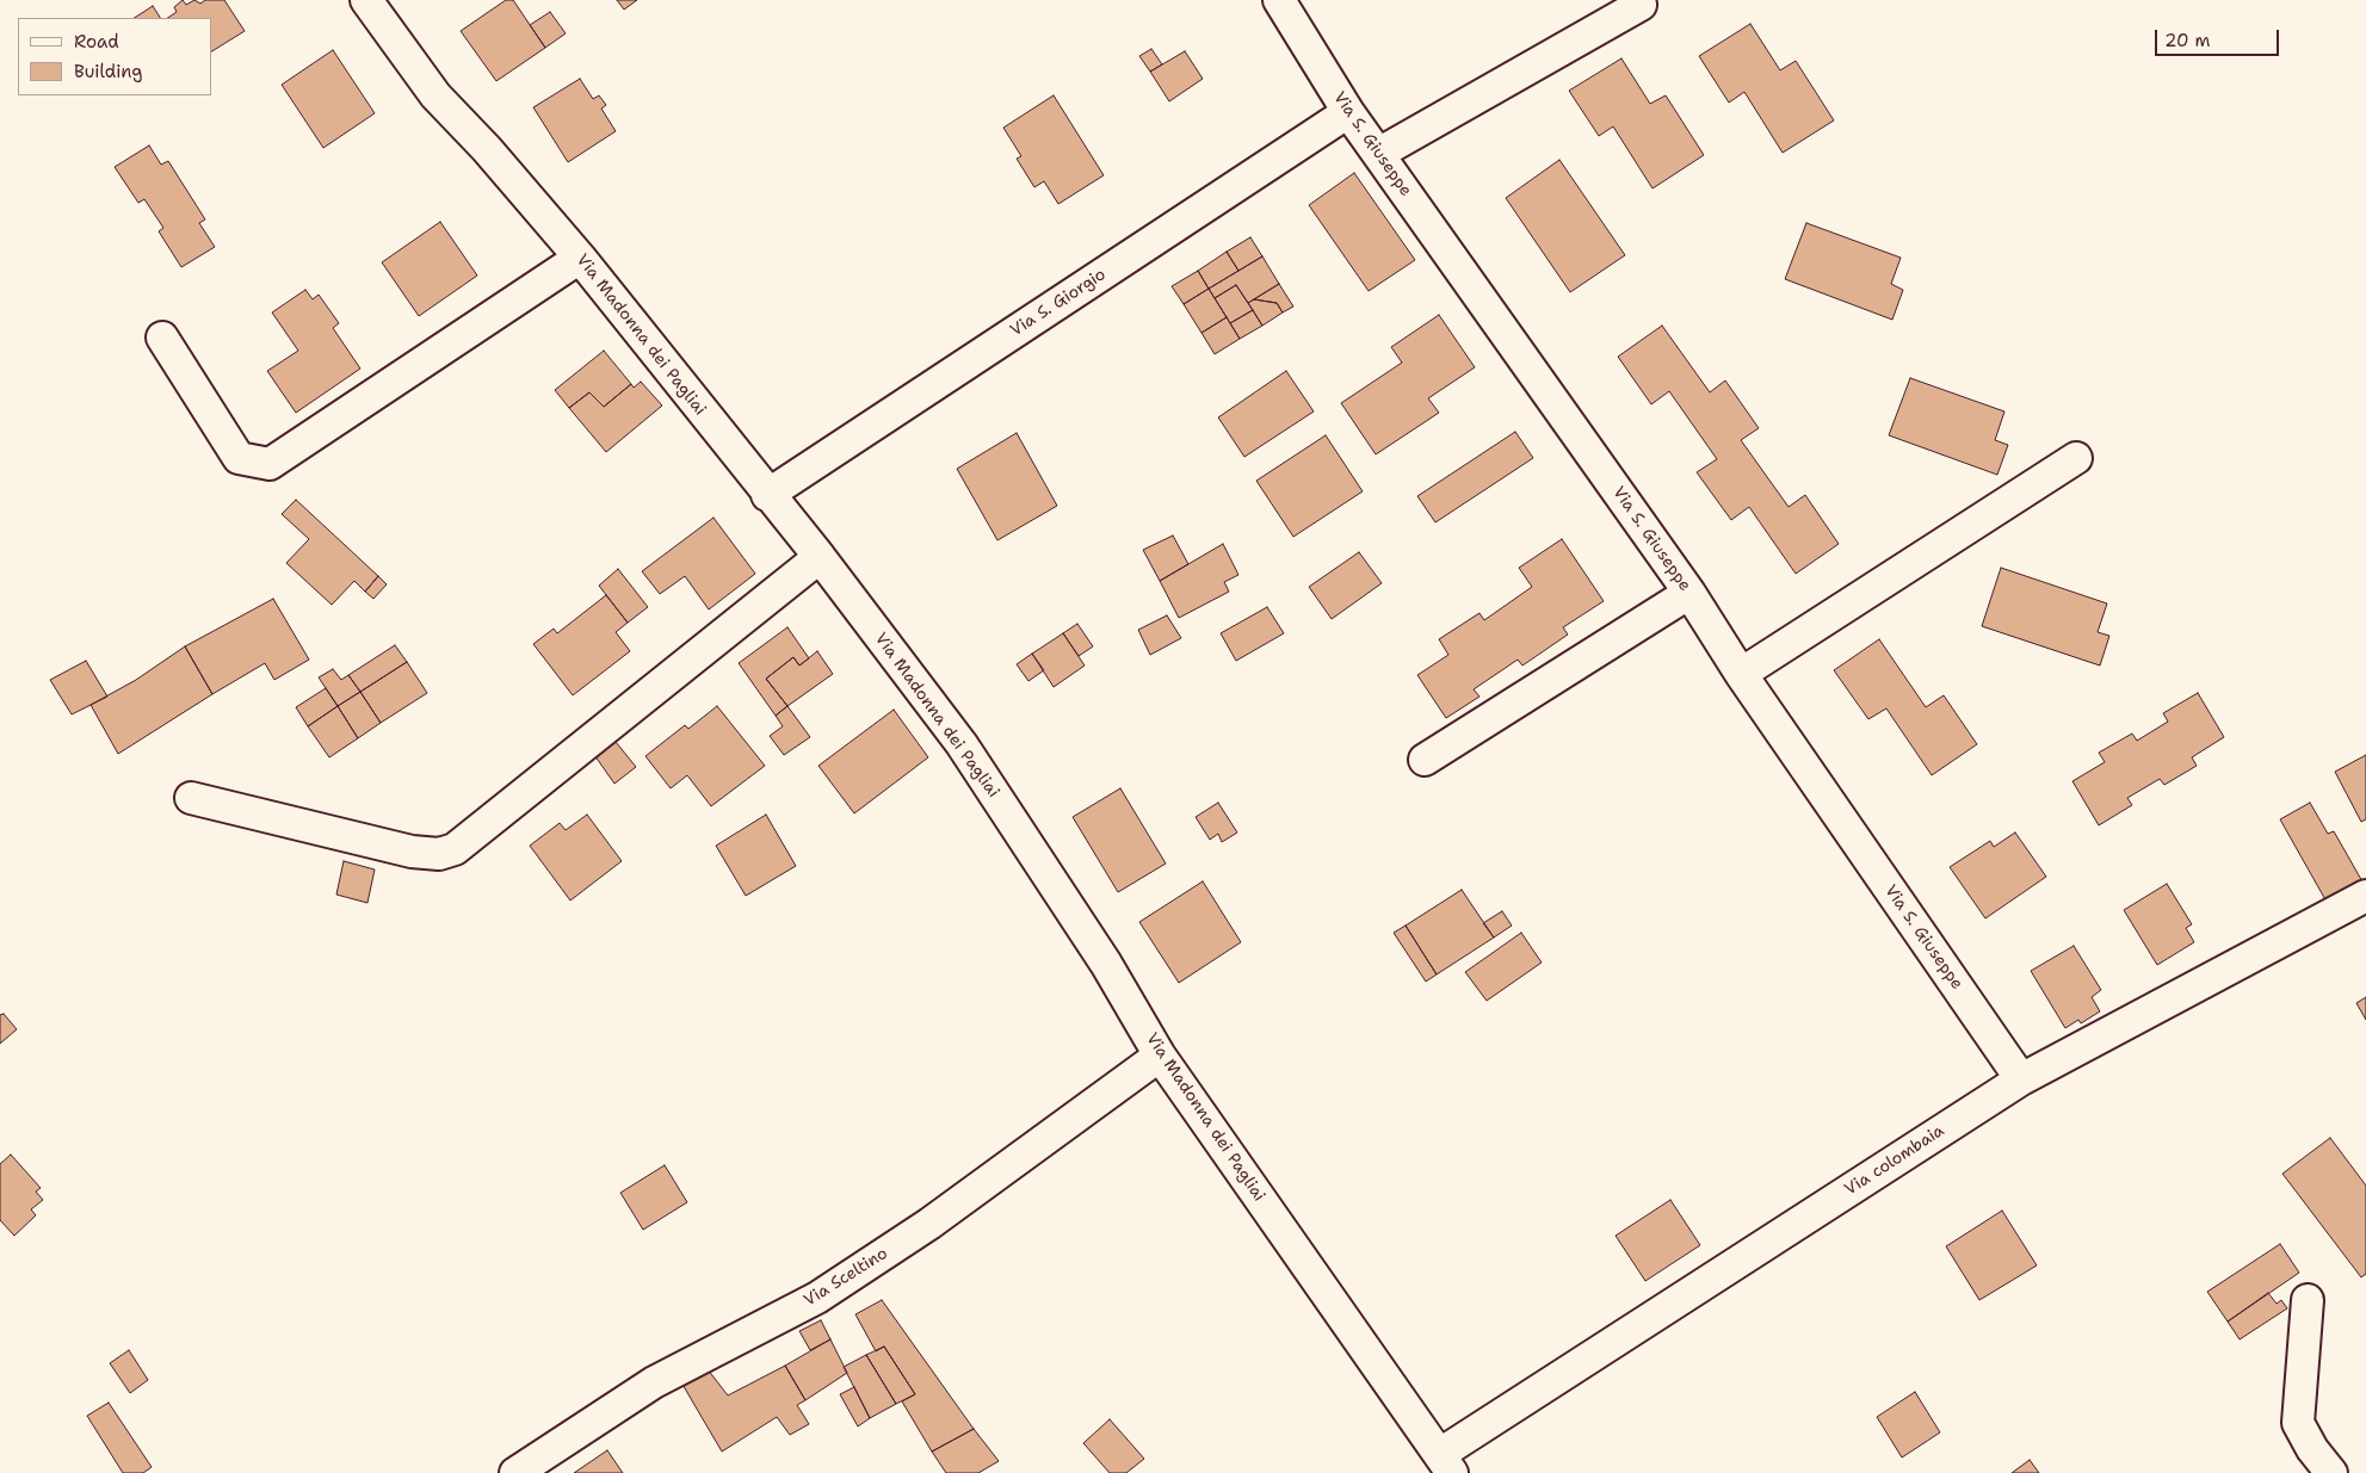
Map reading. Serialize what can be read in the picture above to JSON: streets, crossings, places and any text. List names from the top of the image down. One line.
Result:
{"streets":{"street":["Via S. Giuseppe","Via S. Giorgio","Via Madonna dei Pagliai","Via colombaia","Via Sceltino"]},"crossings":[["Via S. Giuseppe","Via S. Giorgio"],["Via S. Giuseppe","Via colombaia"],["Via S. Giorgio","Via Madonna dei Pagliai"],["Via Madonna dei Pagliai","Via colombaia"],["Via Madonna dei Pagliai","Via Sceltino"]],"legend":["Road","Building"],"scale_bar":"20 m"}
